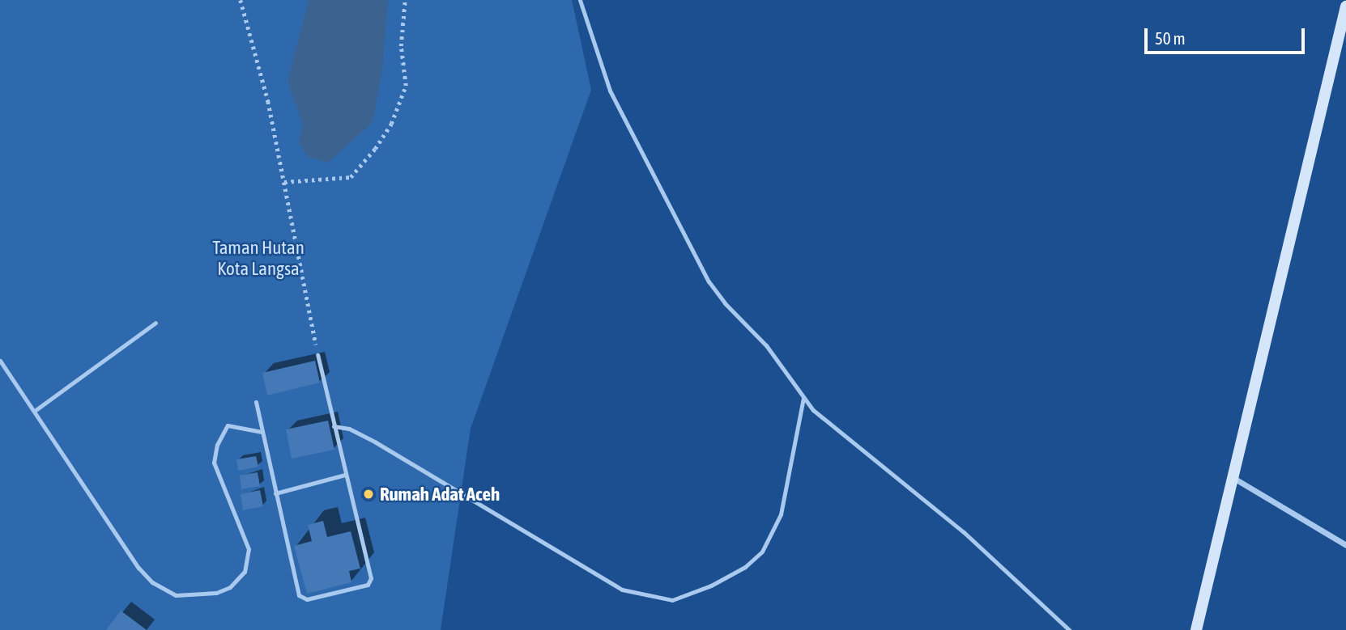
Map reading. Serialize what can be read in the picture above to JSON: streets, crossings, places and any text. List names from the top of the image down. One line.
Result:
{"parks":["Taman Hutan Kota Langsa"],"places":["Rumah Adat Aceh"],"scale_bar":"50 m"}
